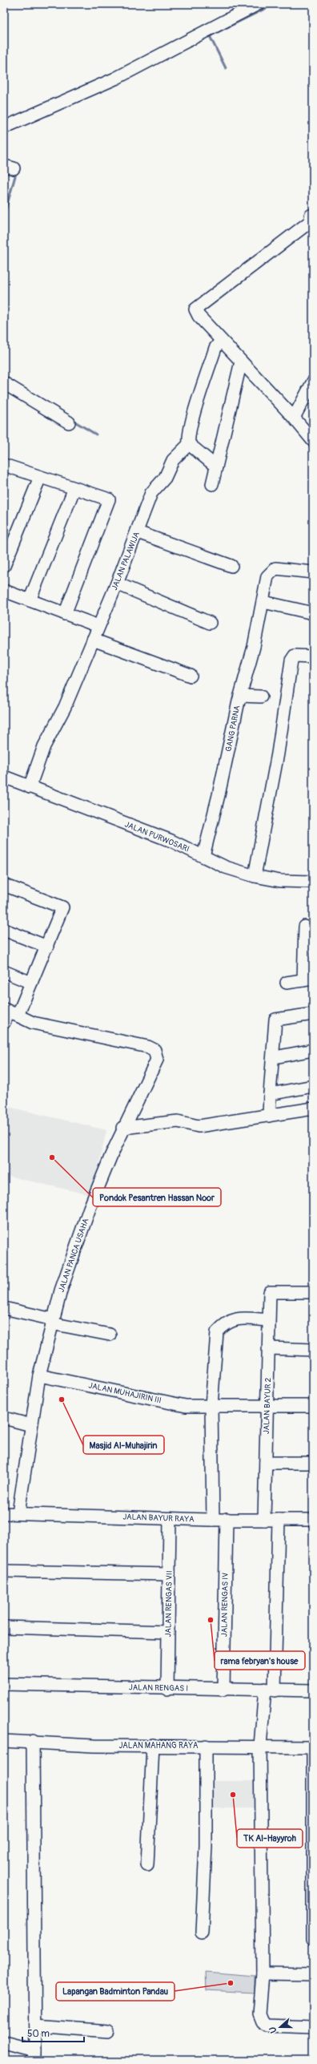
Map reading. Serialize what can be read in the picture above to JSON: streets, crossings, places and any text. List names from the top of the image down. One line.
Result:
{"streets":{"street":["JALAN PALAWIJA","GANG PARNA","JALAN PURWOSARI","JALAN PANCA USAHA","JALAN MUHAJIRIN III","JALAN BAYUR 2","JALAN BAYUR RAYA","JALAN RENGAS VII","JALAN RENGAS IV","JALAN RENGAS I","JALAN MAHANG RAYA"]},"crossings":[["JALAN PALAWIJA","JALAN PURWOSARI"],["GANG PARNA","JALAN PURWOSARI"],["JALAN PANCA USAHA","JALAN MUHAJIRIN III"],["JALAN PANCA USAHA","JALAN BAYUR RAYA"],["JALAN MUHAJIRIN III","JALAN BAYUR 2"],["JALAN BAYUR 2","JALAN BAYUR RAYA"],["JALAN BAYUR RAYA","JALAN RENGAS VII"],["JALAN BAYUR RAYA","JALAN RENGAS IV"],["JALAN RENGAS VII","JALAN RENGAS I"],["JALAN RENGAS IV","JALAN RENGAS I"]],"places":["Pondok Pesantren Hassan Noor","Masjid Al-Muhajirin","rama febryan's house","TK Al-Hayyroh","Lapangan Badminton Pandau"],"scale_bar":"50 m","north":"left"}
